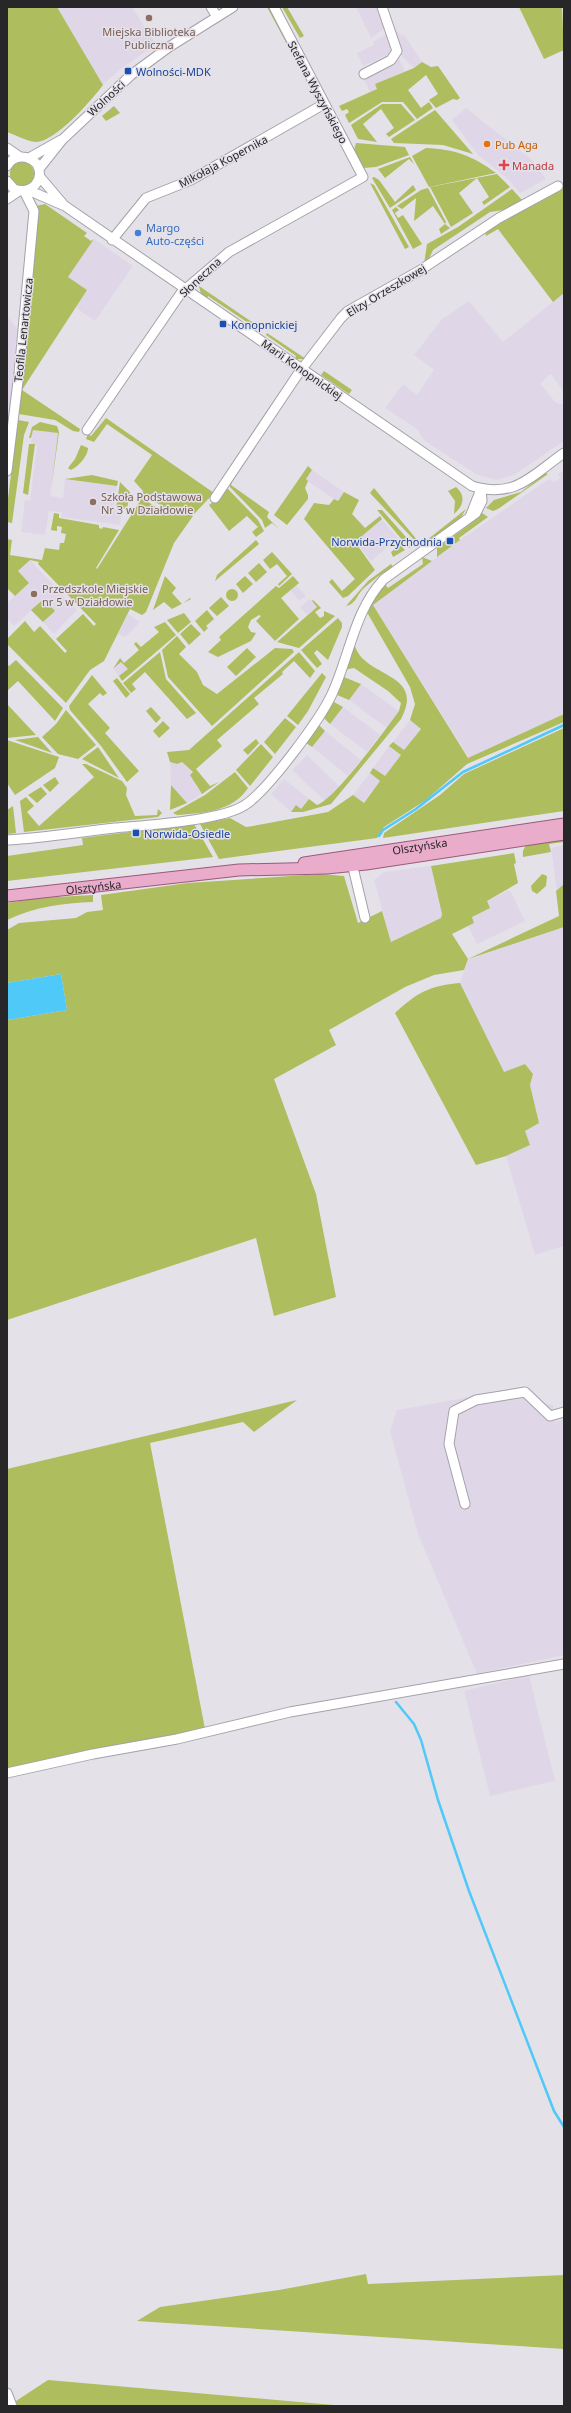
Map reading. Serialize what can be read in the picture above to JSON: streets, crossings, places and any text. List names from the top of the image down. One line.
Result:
{"streets":{"main road":["Olsztyńska"],"street":["Stefana Wyszyńskiego","Wolności","Mikołaja Kopernika","Słoneczna","Elizy Orzeszkowej","Teofila Lenartowicza","Marii Konopnickiej"]},"crossings":[["Stefana Wyszyńskiego","Mikołaja Kopernika"],["Stefana Wyszyńskiego","Słoneczna"],["Mikołaja Kopernika","Marii Konopnickiej"],["Słoneczna","Marii Konopnickiej"],["Elizy Orzeszkowej","Marii Konopnickiej"]],"places":{"other":["Miejska Biblioteka Publiczna","Pub Aga","Margo Auto-części","Szkoła Podstawowa Nr 3 w Działdowie","Przedszkole Miejskie nr 5 w Działdowie"],"transit":["Wolności-MDK","Konopnickiej","Norwida-Przychodnia","Norwida-Osiedle"],"health":["Manada"]}}
